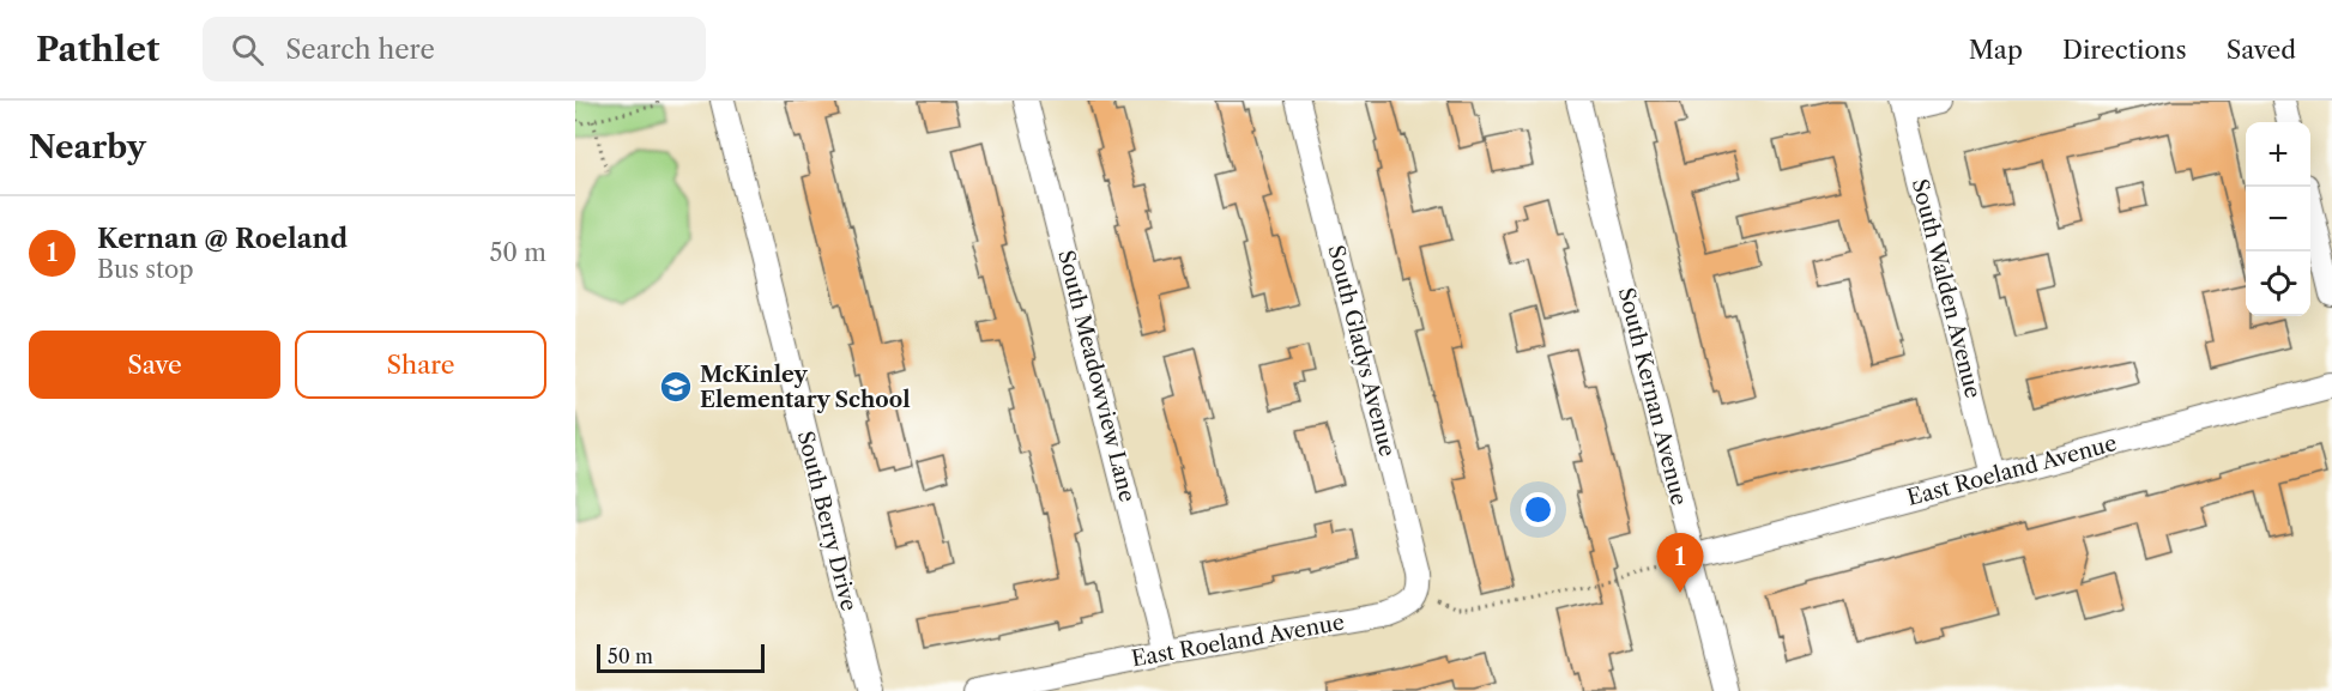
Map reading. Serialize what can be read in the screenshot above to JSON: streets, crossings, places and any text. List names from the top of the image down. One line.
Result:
{"streets":{"street":["South Walden Avenue","South Gladys Avenue","South Meadowview Lane","South Kernan Avenue","East Roeland Avenue","South Berry Drive"]},"crossings":[["South Walden Avenue","East Roeland Avenue"],["South Gladys Avenue","East Roeland Avenue"],["South Meadowview Lane","East Roeland Avenue"],["South Kernan Avenue","East Roeland Avenue"]],"places":{"school or university":["McKinley Elementary School"]},"scale_bar":"50 m","page":{"header":"Pathlet","search":"Search here","nav":["Map","Directions","Saved"],"heading":"Nearby","map_buttons":["+","−"],"list":[{"mark":"1","name":"Kernan @ Roeland","note":"Bus stop","value":"50 m"}],"buttons":["Save","Share"],"pins":"1","scale":"50 m"}}
